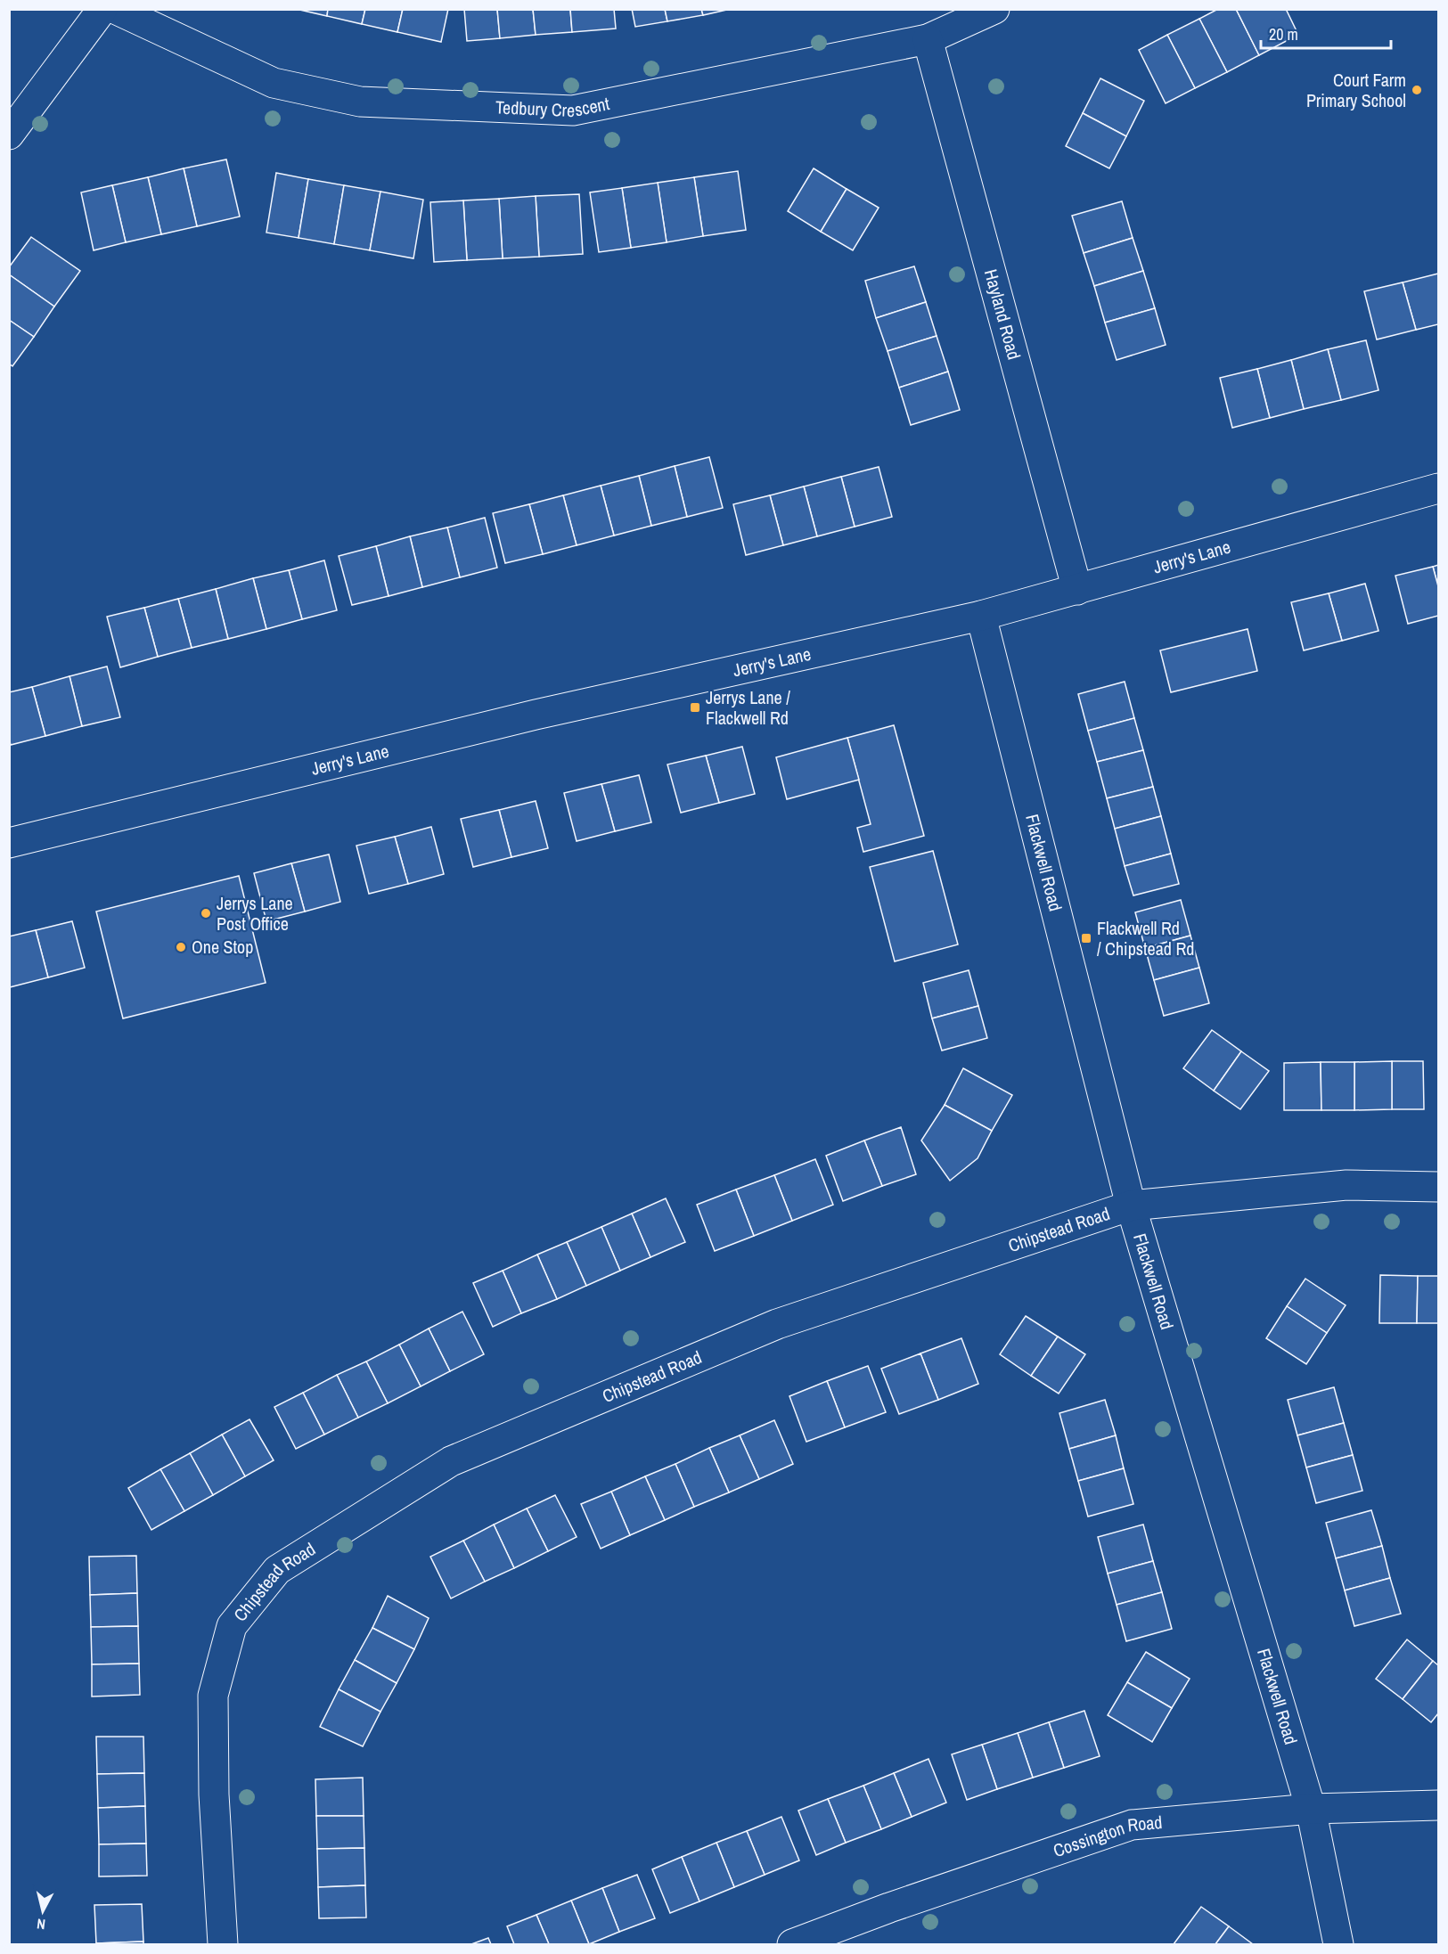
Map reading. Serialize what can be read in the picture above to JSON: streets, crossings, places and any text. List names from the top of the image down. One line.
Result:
{"streets":{"street":["Tedbury Crescent","Hayland Road","Jerry's Lane","Flackwell Road","Chipstead Road","Cossington Road"]},"crossings":[["Tedbury Crescent","Hayland Road"],["Hayland Road","Jerry's Lane"],["Jerry's Lane","Flackwell Road"],["Flackwell Road","Chipstead Road"],["Flackwell Road","Cossington Road"]],"places":{"other":["Court Farm Primary School","Jerrys Lane Post Office","One Stop"],"transit":["Jerrys Lane / Flackwell Rd","Flackwell Rd / Chipstead Rd"]},"scale_bar":"20 m","north":"bottom"}
